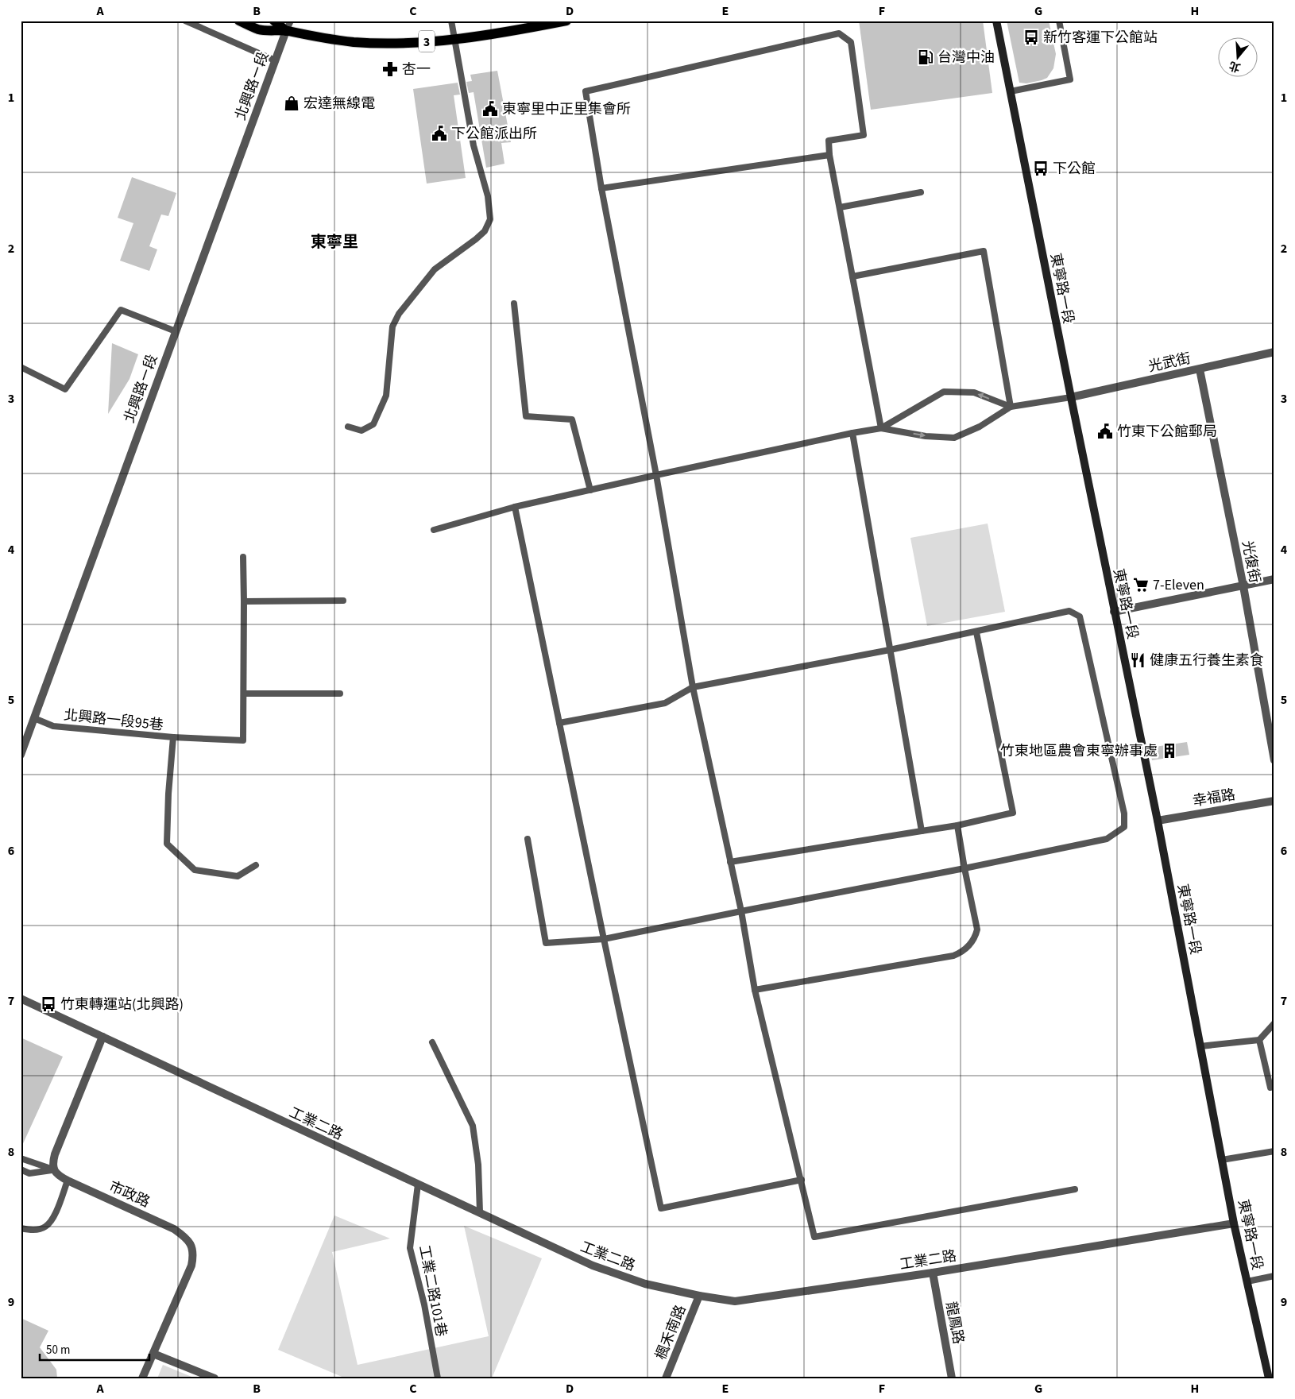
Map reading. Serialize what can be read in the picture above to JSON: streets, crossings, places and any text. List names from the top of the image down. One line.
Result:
{"streets":{"main road":["3","東寧路一段"],"street":["北興路ㄧ段","光武街","光復街","幸福路","工業二路","市政路","龍鳳路","楓禾南路"],"lane":["北興路一段95巷","工業二路101巷"]},"crossings":[["3","北興路ㄧ段"],["北興路ㄧ段","北興路一段95巷"],["東寧路一段","光武街"],["東寧路一段","幸福路"],["東寧路一段","工業二路"],["光武街","光復街"],["工業二路","工業二路101巷"],["工業二路","龍鳳路"],["工業二路","楓禾南路"]],"districts":["東寧里"],"places":{"bus stop":["新竹客運下公館站","下公館","竹東轉運站(北興路)"],"fuel station":["台灣中油"],"pharmacy":["杏一"],"shop":["宏達無線電"],"public building":["東寧里中正里集會所","下公館派出所","竹東下公館郵局"],"supermarket":["7-Eleven"],"restaurant":["健康五行養生素食"],"building":["竹東地區農會東寧辦事處"]},"scale_bar":"50 m","north":"bottom","grid":{"columns":["A","B","C","D","E","F","G","H"],"rows":["1","2","3","4","5","6","7","8","9"]}}
